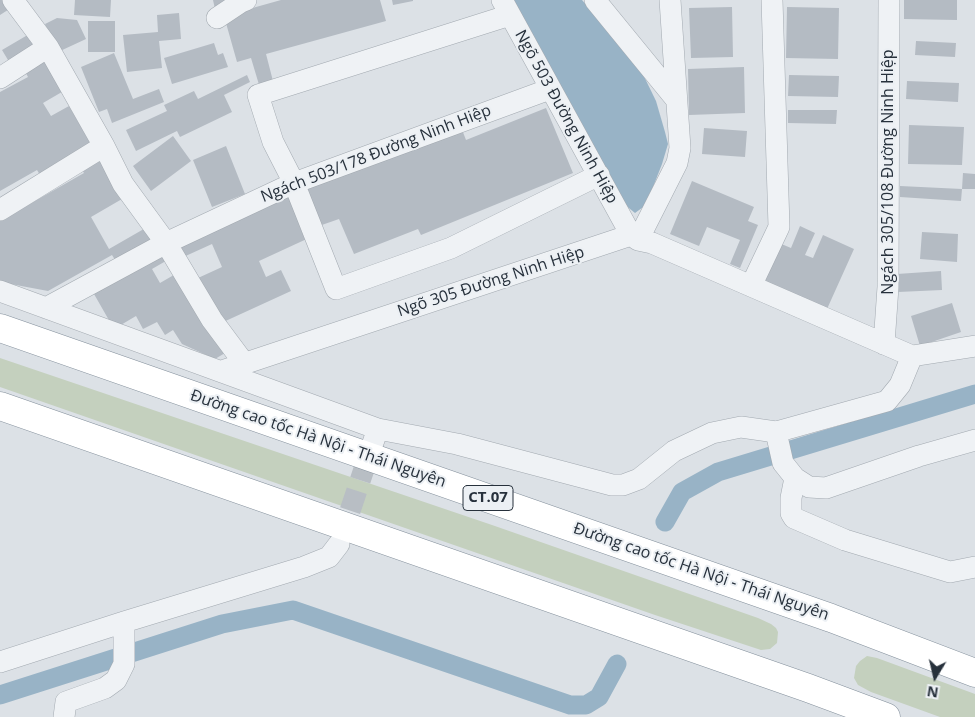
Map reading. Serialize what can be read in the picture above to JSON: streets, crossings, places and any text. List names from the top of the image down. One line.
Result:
{"streets":{"highway":["Đường cao tốc Hà Nội - Thái Nguyên","CT.07"],"street":["Ngõ 503 Đường Ninh Hiệp","Ngách 503/178 Đường Ninh Hiệp","Ngách 305/108 Đường Ninh Hiệp","Ngõ 305 Đường Ninh Hiệp"]},"crossings":[["Ngõ 503 Đường Ninh Hiệp","Ngách 503/178 Đường Ninh Hiệp"],["Ngõ 503 Đường Ninh Hiệp","Ngõ 305 Đường Ninh Hiệp"]],"north":"bottom"}
